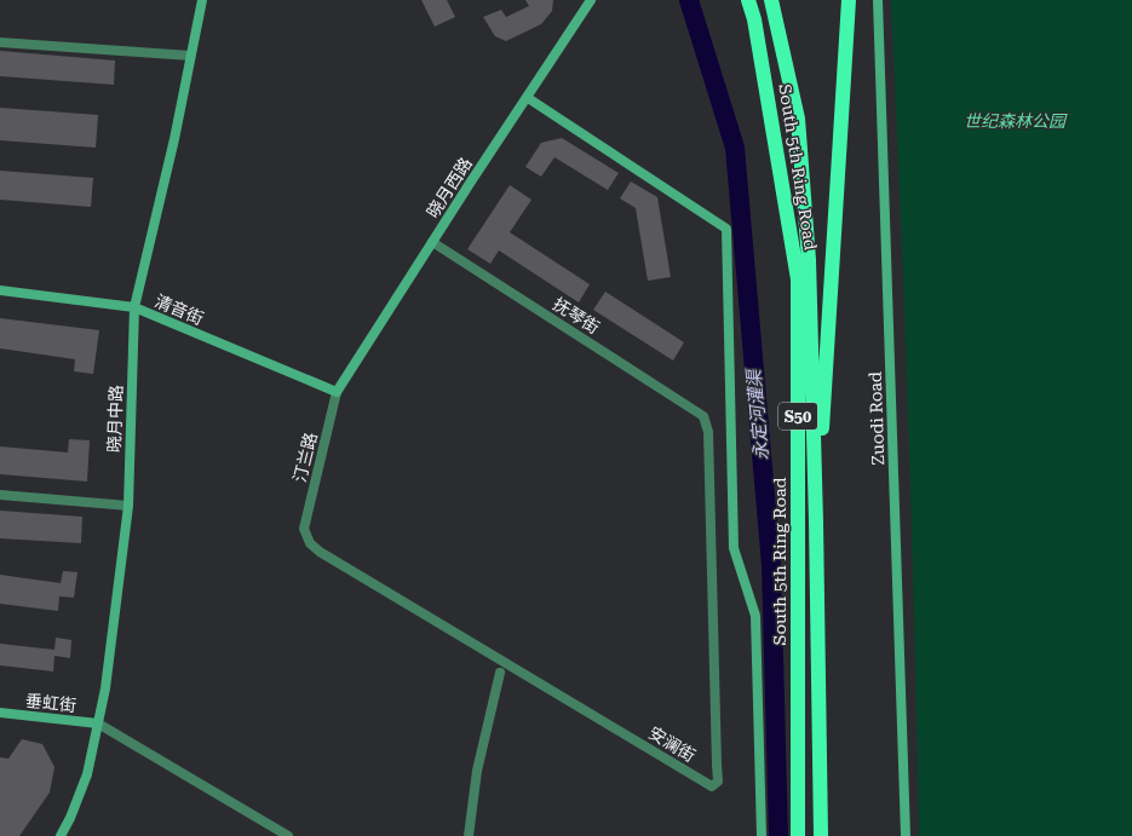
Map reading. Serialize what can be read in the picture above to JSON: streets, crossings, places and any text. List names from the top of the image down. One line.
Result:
{"streets":{"highway":["South 5th Ring Road","S50"],"street":["晓月西路","清音街","抚琴街","晓月中路","Zuodi Road","汀兰路","垂虹街","安澜街"]},"crossings":[["晓月西路","清音街"],["晓月西路","抚琴街"],["晓月西路","汀兰路"],["清音街","晓月中路"],["清音街","汀兰路"],["抚琴街","安澜街"],["晓月中路","垂虹街"],["汀兰路","安澜街"]],"water":["永定河灌渠"],"parks":["世纪森林公园"]}
